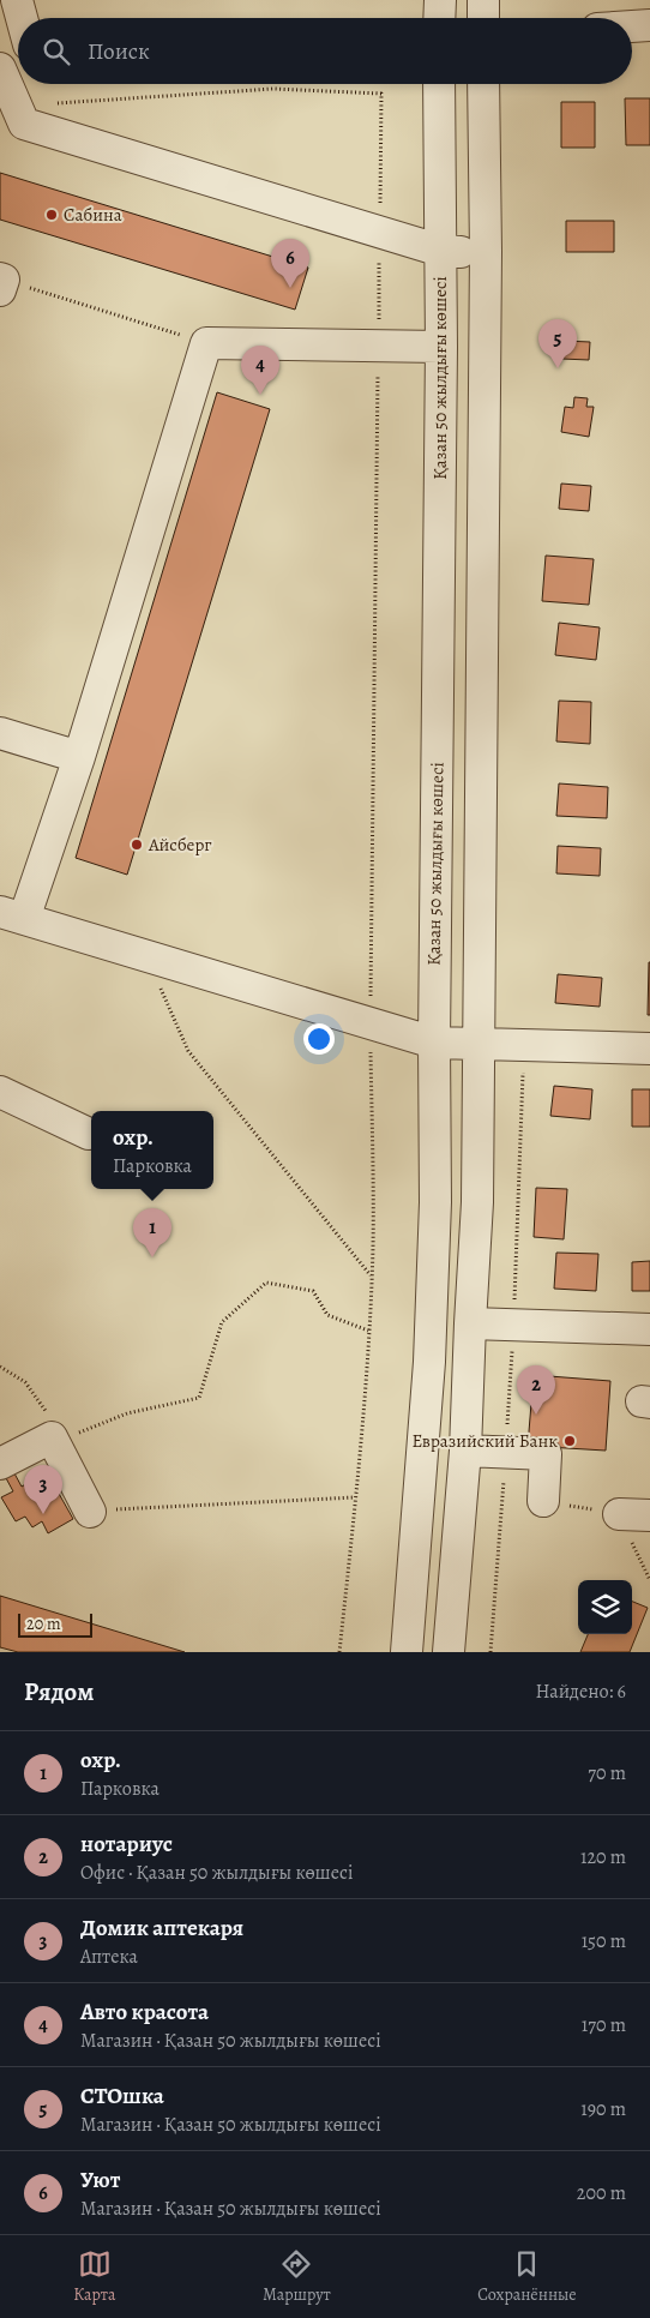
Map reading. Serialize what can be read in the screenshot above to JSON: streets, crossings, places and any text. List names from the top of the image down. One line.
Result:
{"streets":{"street":["Қазан 50 жылдығы көшесі"]},"places":["Сабина","Айсберг","Евразийский Банк"],"scale_bar":"20 m","page":{"search":"Поиск","pins":["6","5","4","1","2","3"],"popup":["охр.","Парковка"],"scale":"20 m","heading":["Рядом","Найдено: 6"],"list":[{"mark":"1","name":"охр.","note":"Парковка","value":"70 m"},{"mark":"2","name":"нотариус","note":"Офис · Қазан 50 жылдығы көшесі","value":"120 m"},{"mark":"3","name":"Домик аптекаря","note":"Аптека","value":"150 m"},{"mark":"4","name":"Авто красота","note":"Магазин · Қазан 50 жылдығы көшесі","value":"170 m"},{"mark":"5","name":"СТОшка","note":"Магазин · Қазан 50 жылдығы көшесі","value":"190 m"},{"mark":"6","name":"Уют","note":"Магазин · Қазан 50 жылдығы көшесі","value":"200 m"}],"nav":["Карта","Маршрут","Сохранённые"]}}
